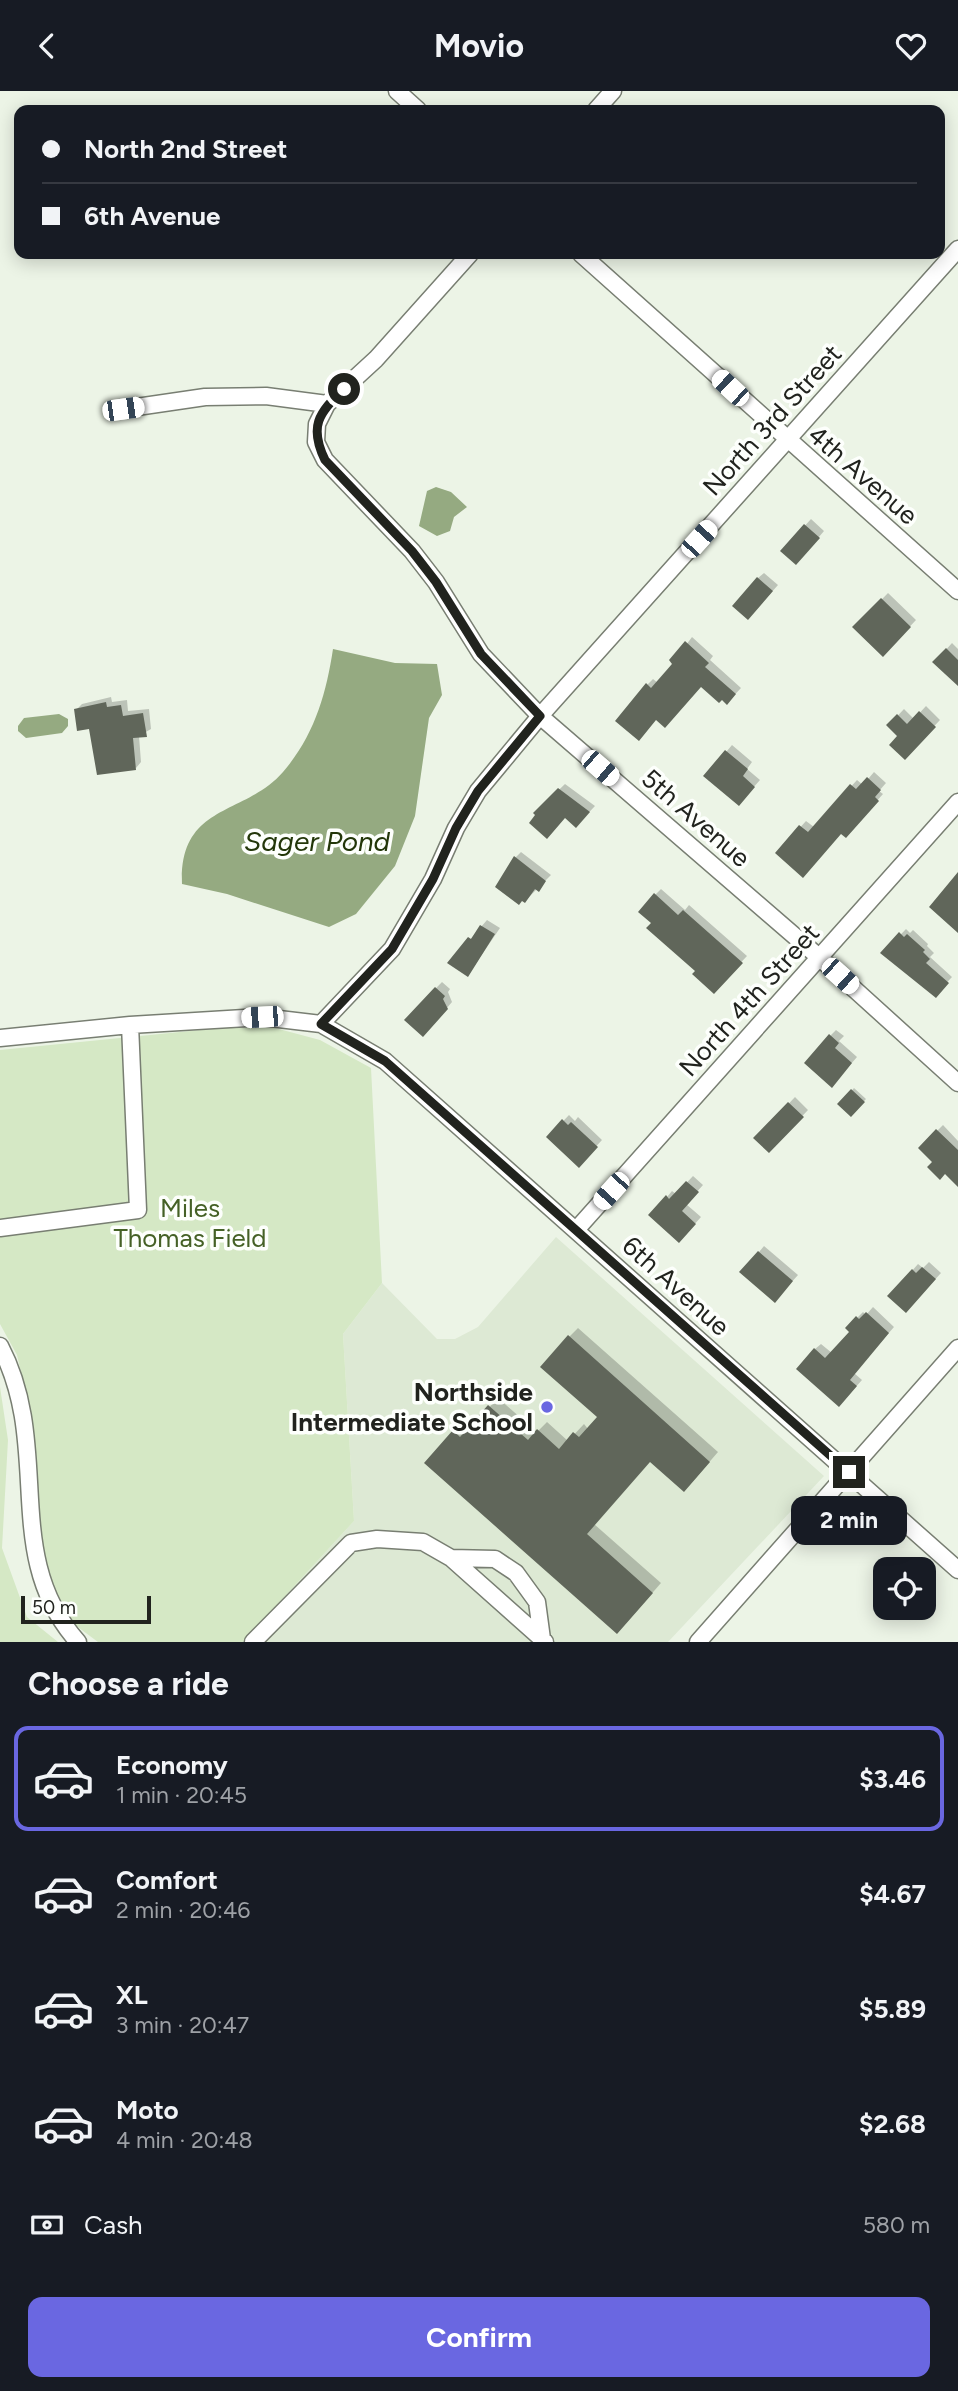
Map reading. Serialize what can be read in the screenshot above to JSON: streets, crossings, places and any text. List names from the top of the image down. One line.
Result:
{"streets":{"street":["North 3rd Street","4th Avenue","5th Avenue","North 4th Street","6th Avenue"]},"crossings":[["North 3rd Street","4th Avenue"],["North 3rd Street","5th Avenue"],["North 3rd Street","6th Avenue"],["5th Avenue","North 4th Street"],["North 4th Street","6th Avenue"]],"water":["Sager Pond"],"parks":["Miles Thomas Field"],"places":["Northside Intermediate School"],"scale_bar":"50 m","page":{"header":"Movio","banner":["North 2nd Street","6th Avenue"],"bubble":"2 min","scale":"50 m","heading":"Choose a ride","list":[{"name":"Economy","note":"1 min · 20:45","value":"$3.46"},{"name":"Comfort","note":"2 min · 20:46","value":"$4.67"},{"name":"XL","note":"3 min · 20:47","value":"$5.89"},{"name":"Moto","note":"4 min · 20:48","value":"$2.68"}],"pay":["Cash","580 m"],"buttons":"Confirm"}}
